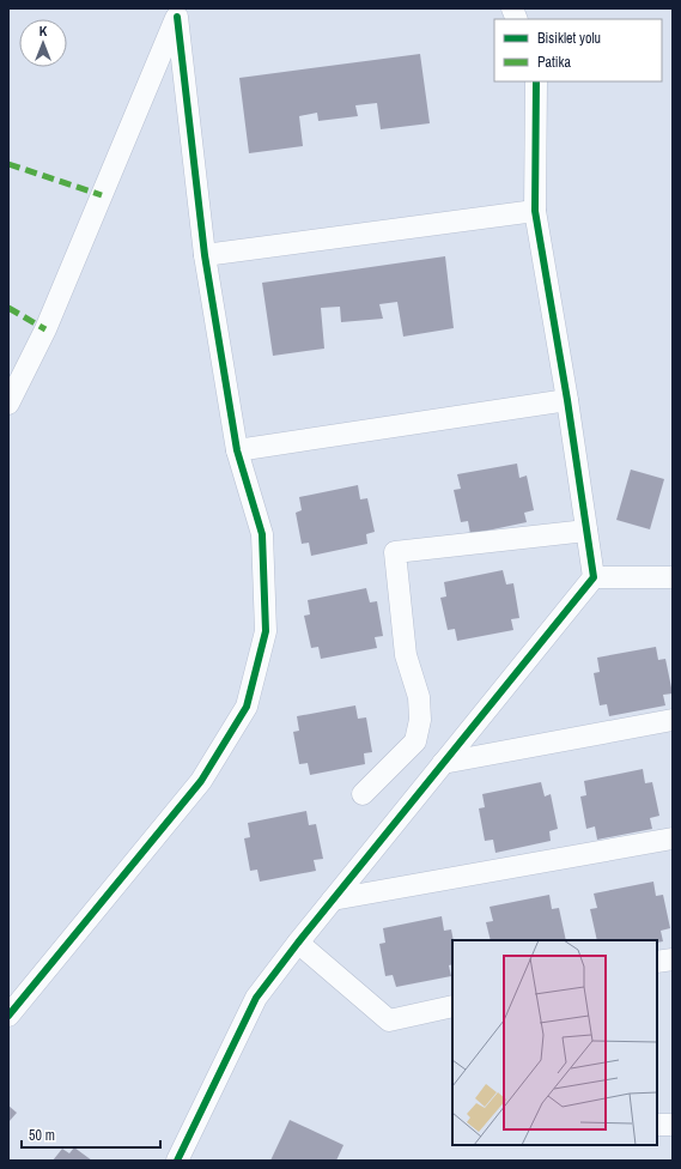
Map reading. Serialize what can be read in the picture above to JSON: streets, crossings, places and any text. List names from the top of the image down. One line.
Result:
{"legend":["Bisiklet yolu","Patika"],"scale_bar":"50 m","north":"top"}
